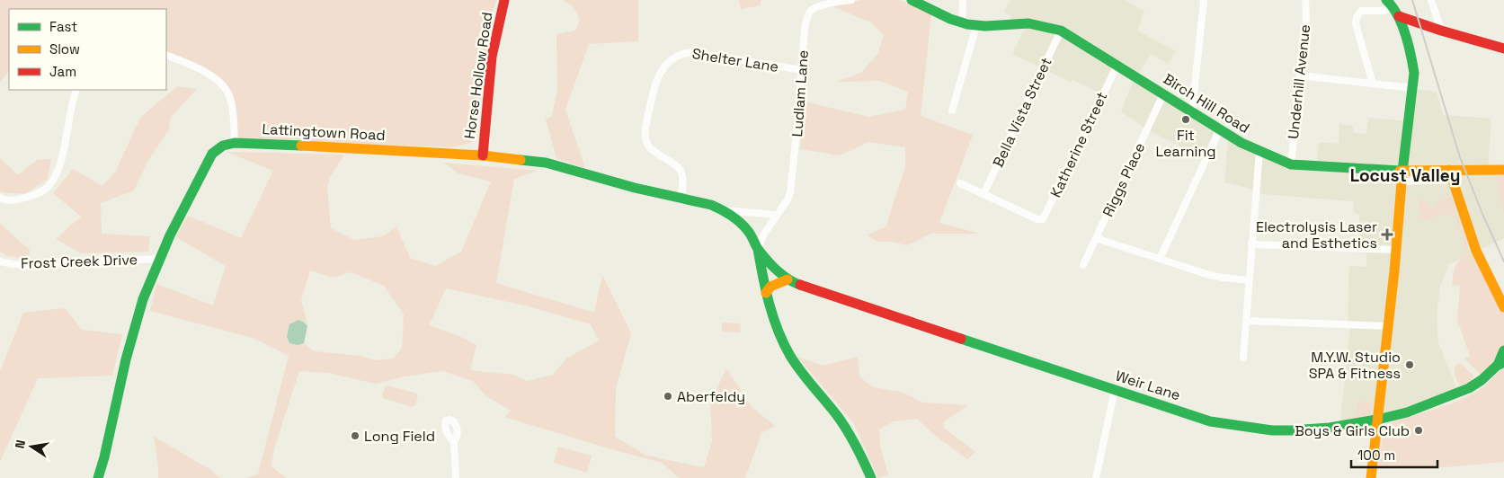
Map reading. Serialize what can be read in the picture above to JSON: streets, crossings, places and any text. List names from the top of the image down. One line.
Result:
{"streets":{"street":["Shelter Lane","Horse Hollow Road","Underhill Avenue","Ludlam Lane","Birch Hill Road","Bella Vista Street","Lattingtown Road","Katherine Street","Riggs Place","Frost Creek Drive","Weir Lane"]},"crossings":[["Shelter Lane","Ludlam Lane"],["Shelter Lane","Lattingtown Road"],["Horse Hollow Road","Lattingtown Road"],["Underhill Avenue","Birch Hill Road"],["Ludlam Lane","Lattingtown Road"],["Ludlam Lane","Weir Lane"],["Birch Hill Road","Bella Vista Street"],["Birch Hill Road","Katherine Street"],["Birch Hill Road","Riggs Place"],["Bella Vista Street","Katherine Street"],["Lattingtown Road","Frost Creek Drive"],["Lattingtown Road","Weir Lane"]],"districts":["Locust Valley"],"places":{"other":["Fit Learning","M.Y.W. Studio SPA & Fitness","Aberfeldy","Boys & Girls Club","Long Field"],"health":["Electrolysis Laser and Esthetics"]},"legend":["Fast","Slow","Jam"],"scale_bar":"100 m","north":"left"}
